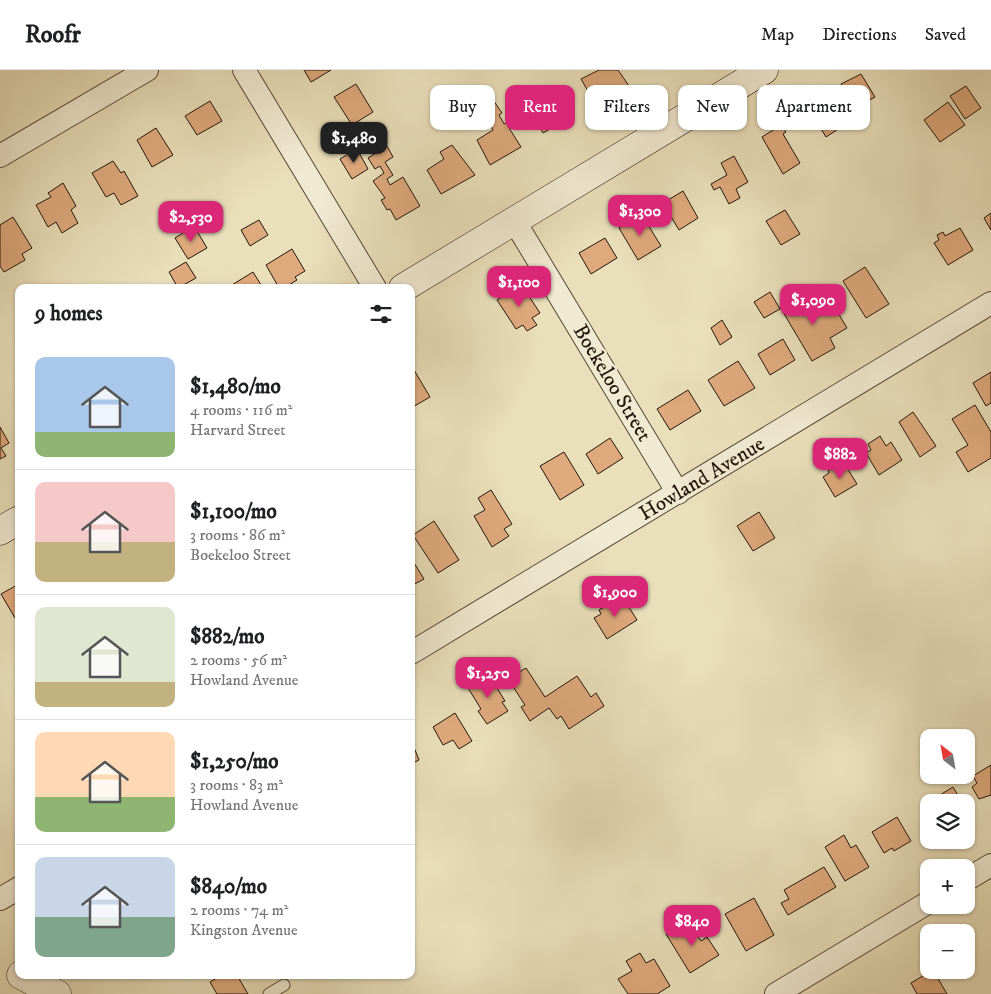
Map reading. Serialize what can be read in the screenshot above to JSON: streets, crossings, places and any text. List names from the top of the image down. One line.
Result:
{"streets":{"street":["Boekeloo Street","Howland Avenue"]},"crossings":[["Boekeloo Street","Howland Avenue"]],"north":"top left","page":{"header":"Roofr","nav":["Map","Directions","Saved"],"chip":["Buy","Rent","Filters","New","Apartment"],"price":["$1,480","$1,300","$2,530","$1,100","$1,090","$882","$1,900","$1,250","$840"],"heading":"9 homes","list":[{"name":"$1,480/mo","note":"4 rooms · 116 m² · Harvard Street"},{"name":"$1,100/mo","note":"3 rooms · 86 m² · Boekeloo Street"},{"name":"$882/mo","note":"2 rooms · 56 m² · Howland Avenue"},{"name":"$1,250/mo","note":"3 rooms · 83 m² · Howland Avenue"},{"name":"$840/mo","note":"2 rooms · 74 m² · Kingston Avenue"}],"map_buttons":["+","−"]}}
